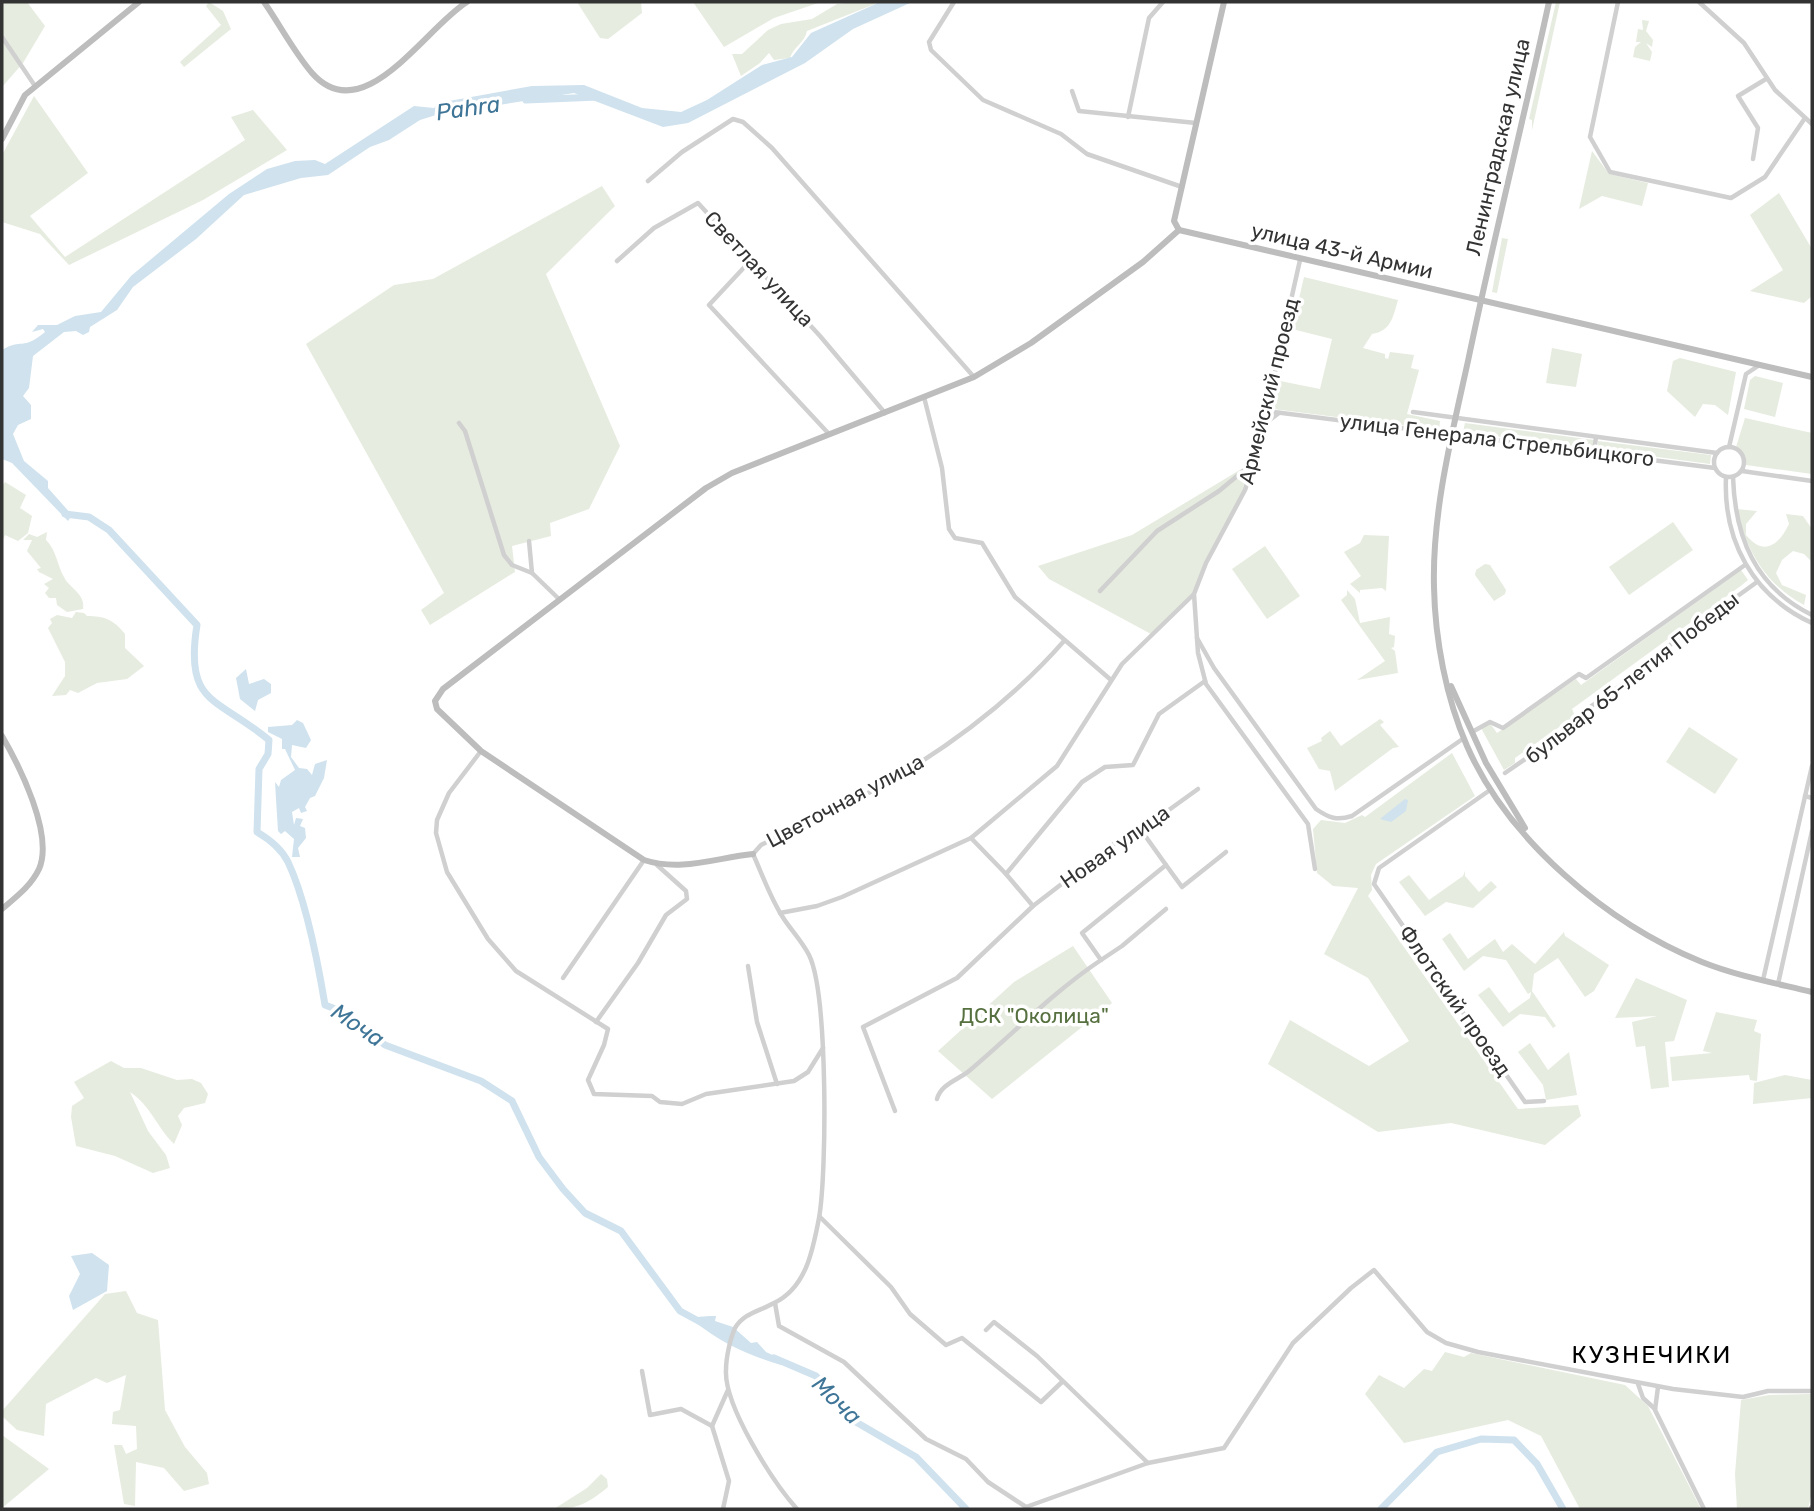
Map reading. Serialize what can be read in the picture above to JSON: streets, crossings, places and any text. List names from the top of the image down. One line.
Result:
{"streets":{"main road":["Ленинградская улица","улица 43-й Армии"],"street":["Светлая улица","Армейский проезд","улица Генерала Стрельбицкого","бульвар 65-летия Победы","Цветочная улица","Новая улица","Флотский проезд"]},"crossings":[["Ленинградская улица","улица 43-й Армии"],["Ленинградская улица","улица Генерала Стрельбицкого"],["улица 43-й Армии","Армейский проезд"],["Армейский проезд","улица Генерала Стрельбицкого"]],"districts":["КУЗНЕЧИКИ"],"water":["Pahra","Моча"],"parks":["ДСК \"Околица\""]}
